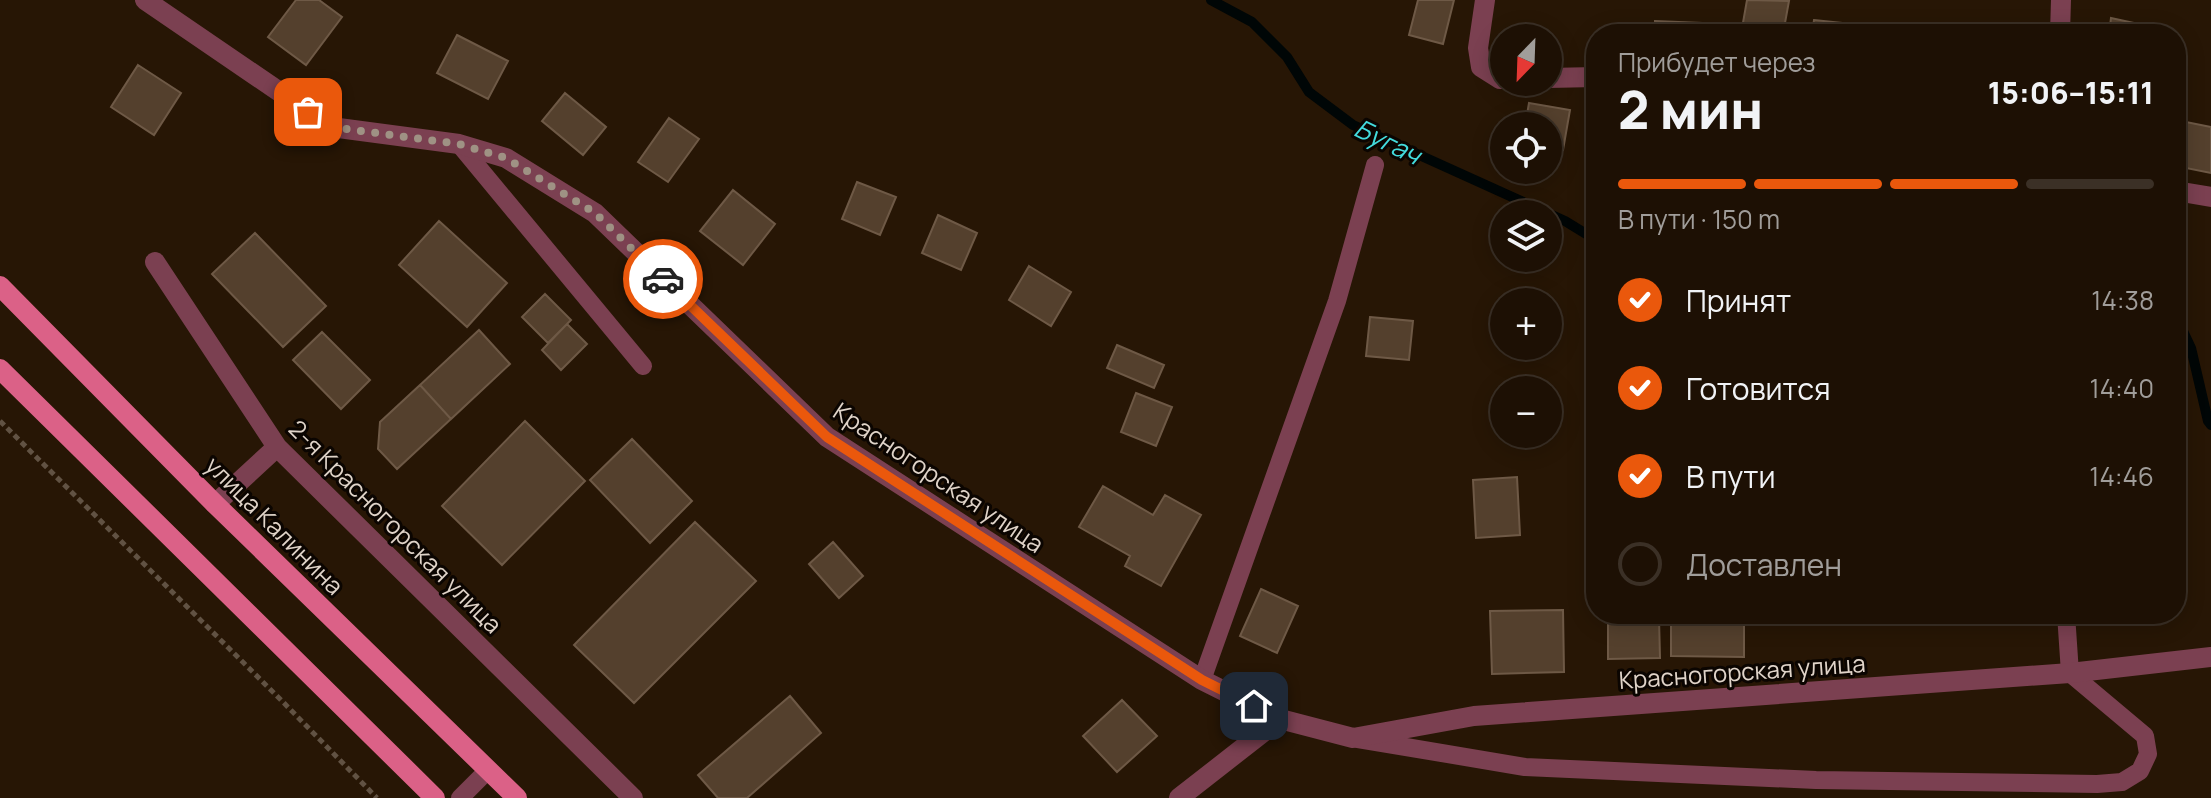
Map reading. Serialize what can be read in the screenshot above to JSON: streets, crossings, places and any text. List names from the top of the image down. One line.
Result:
{"streets":{"main road":["улица Калинина"],"street":["Красногорская улица","2-я Красногорская улица"]},"water":["Бугач"],"north":"bottom left","page":{"map_buttons":["+","−"],"heading":["2 мин","Прибудет через","15:06–15:11"],"bar":"В пути · 150 m","list":[["Принят","14:38"],["Готовится","14:40"],["В пути","14:46"],"Доставлен"]}}
